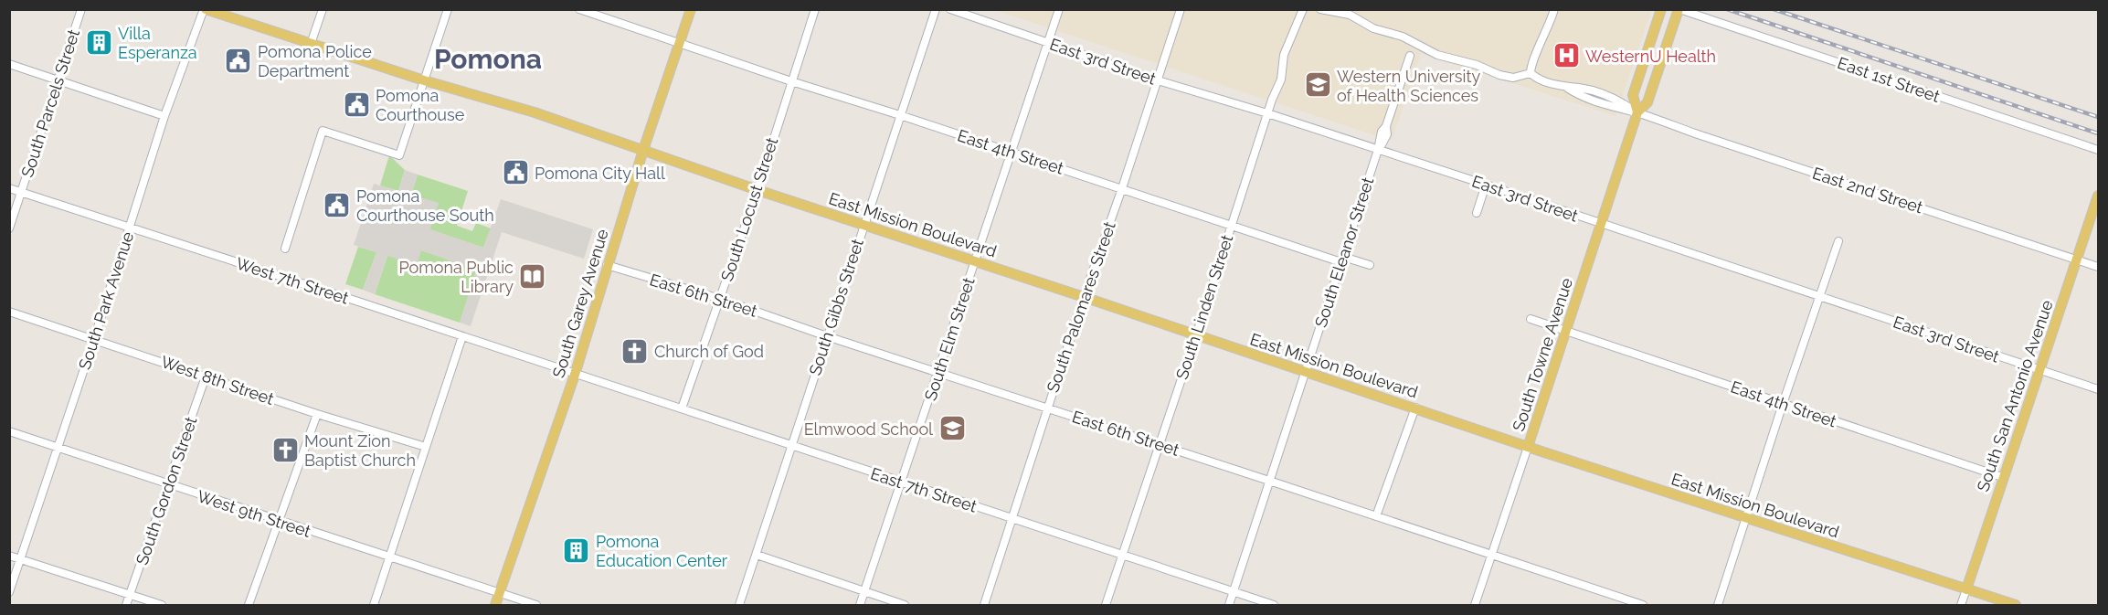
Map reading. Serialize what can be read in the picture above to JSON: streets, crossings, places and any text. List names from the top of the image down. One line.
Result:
{"streets":{"main road":["East Mission Boulevard","South Garey Avenue","South Towne Avenue","South San Antonio Avenue"],"street":["East 3rd Street","East 1st Street","South Parcels Street","East 4th Street","East 2nd Street","South Locust Street","South Eleanor Street","West 7th Street","East 6th Street","South Park Avenue","South Gibbs Street","South Palomares Street","South Linden Street","South Elm Street","West 8th Street","East 7th Street","South Gordon Street","West 9th Street"]},"crossings":[["East 3rd Street","South Eleanor Street"],["East 3rd Street","South Palomares Street"],["East 3rd Street","South Linden Street"],["East 3rd Street","South Elm Street"],["East 3rd Street","South Towne Avenue"],["East 3rd Street","South San Antonio Avenue"],["South Parcels Street","West 7th Street"],["East 4th Street","South Locust Street"],["East 4th Street","South Eleanor Street"],["East 4th Street","South Garey Avenue"],["East 4th Street","South Gibbs Street"],["East 4th Street","South Palomares Street"],["East 4th Street","South Linden Street"],["East 4th Street","South Elm Street"],["East 4th Street","South Towne Avenue"],["East 4th Street","South San Antonio Avenue"],["East 2nd Street","South Towne Avenue"],["East 2nd Street","South San Antonio Avenue"],["South Locust Street","East Mission Boulevard"],["South Locust Street","East 6th Street"],["South Locust Street","East 7th Street"],["East Mission Boulevard","South Eleanor Street"],["East Mission Boulevard","South Park Avenue"],["East Mission Boulevard","South Garey Avenue"],["East Mission Boulevard","South Gibbs Street"],["East Mission Boulevard","South Palomares Street"],["East Mission Boulevard","South Linden Street"],["East Mission Boulevard","South Elm Street"],["East Mission Boulevard","South Towne Avenue"],["East Mission Boulevard","South San Antonio Avenue"],["South Eleanor Street","East 6th Street"],["South Eleanor Street","East 7th Street"],["West 7th Street","South Park Avenue"],["West 7th Street","South Garey Avenue"],["West 7th Street","East 7th Street"],["East 6th Street","South Garey Avenue"],["East 6th Street","South Gibbs Street"],["East 6th Street","South Palomares Street"],["East 6th Street","South Linden Street"],["East 6th Street","South Elm Street"],["East 6th Street","South Towne Avenue"],["South Park Avenue","West 8th Street"],["South Park Avenue","West 9th Street"],["South Garey Avenue","East 7th Street"],["South Garey Avenue","West 9th Street"],["South Gibbs Street","East 7th Street"],["South Palomares Street","East 7th Street"],["South Linden Street","East 7th Street"],["South Elm Street","East 7th Street"],["West 8th Street","South Gordon Street"],["South Gordon Street","West 9th Street"]],"districts":["Pomona"],"places":{"building":["Villa Esperanza","Pomona Education Center"],"hospital":["WesternU Health"],"public building":["Pomona Police Department","Pomona Courthouse","Pomona City Hall","Pomona Courthouse South"],"school or university":["Western University of Health Sciences","Elmwood School"],"library":["Pomona Public Library"],"church":["Church of God","Mount Zion Baptist Church"]}}
